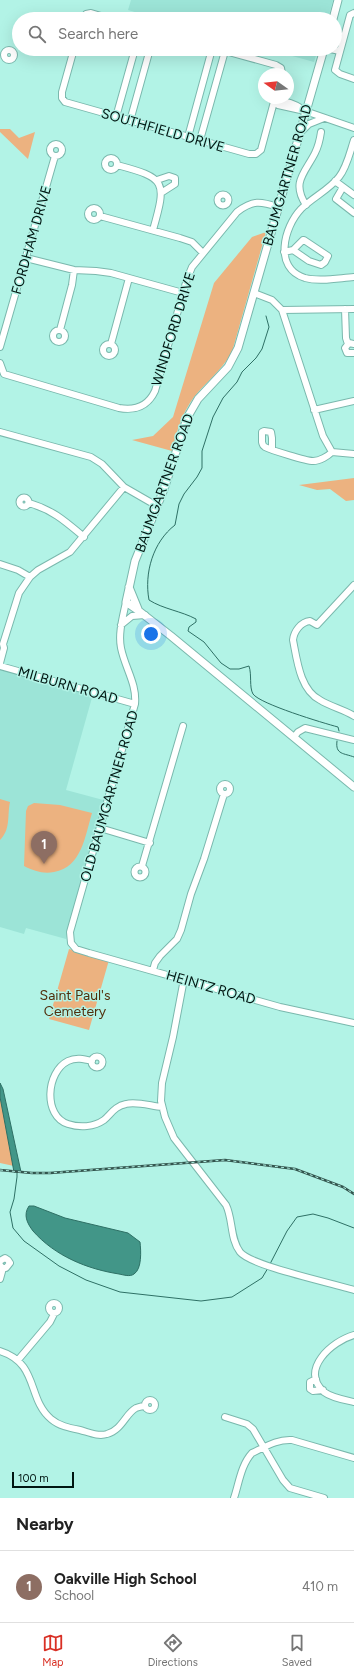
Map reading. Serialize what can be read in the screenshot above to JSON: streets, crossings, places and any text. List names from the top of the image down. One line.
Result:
{"streets":{"main road":["BAUMGARTNER ROAD"],"street":["SOUTHFIELD DRIVE","FORDHAM DRIVE","WINDFORD DRIVE","MILBURN ROAD","OLD BAUMGARTNER ROAD","HEINTZ ROAD"]},"crossings":[["BAUMGARTNER ROAD","WINDFORD DRIVE"],["BAUMGARTNER ROAD","OLD BAUMGARTNER ROAD"],["MILBURN ROAD","OLD BAUMGARTNER ROAD"],["OLD BAUMGARTNER ROAD","HEINTZ ROAD"]],"parks":["Saint Paul's Cemetery"],"scale_bar":"100 m","north":"left","page":{"search":"Search here","pins":"1","scale":"100 m","heading":"Nearby","list":[{"mark":"1","name":"Oakville High School","note":"School","value":"410 m"}],"nav":["Map","Directions","Saved"]}}
